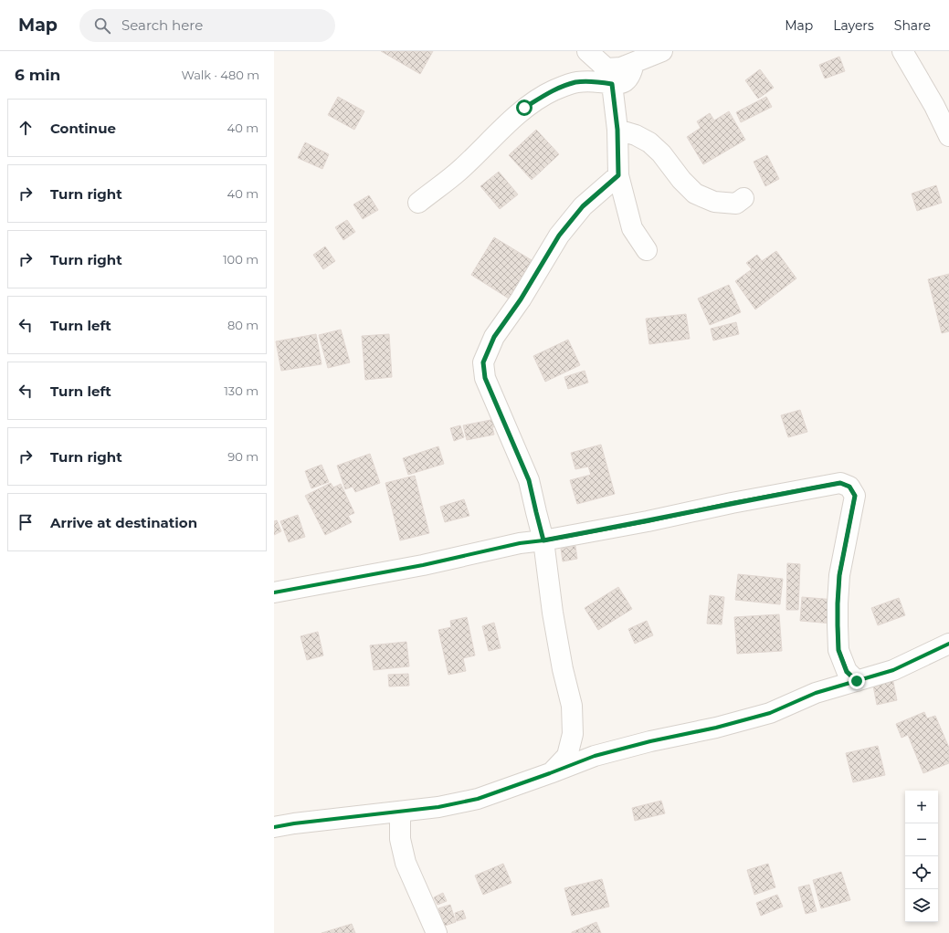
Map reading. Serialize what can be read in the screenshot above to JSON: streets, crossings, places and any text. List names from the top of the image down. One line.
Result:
{"page":{"header":"Map","search":"Search here","nav":["Map","Layers","Share"],"heading":["6 min","Walk · 480 m"],"list":[["Continue","40 m"],["Turn right","40 m"],["Turn right","100 m"],["Turn left","80 m"],["Turn left","130 m"],["Turn right","90 m"],"Arrive at destination"],"map_buttons":["+","−"]}}
